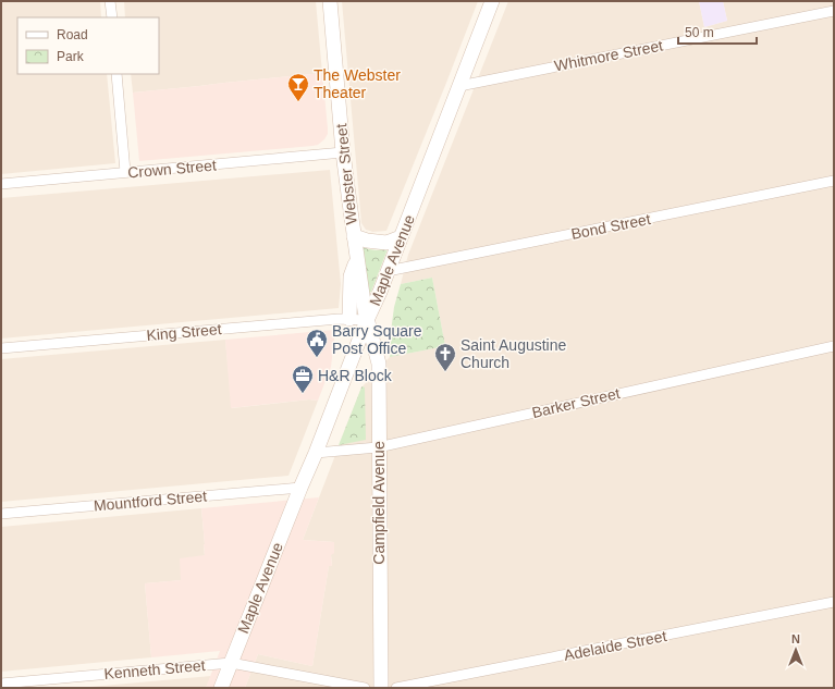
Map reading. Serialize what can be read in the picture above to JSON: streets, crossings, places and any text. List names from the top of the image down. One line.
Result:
{"streets":{"main road":["Webster Street","Maple Avenue","Campfield Avenue"],"street":["Whitmore Street","Crown Street","Bond Street","King Street","Barker Street","Mountford Street","Adelaide Street","Kenneth Street"]},"crossings":[["Whitmore Street","Maple Avenue"],["Crown Street","Webster Street"],["Webster Street","Maple Avenue"],["Webster Street","King Street"],["Webster Street","Campfield Avenue"],["Bond Street","Maple Avenue"],["Maple Avenue","King Street"],["Maple Avenue","Barker Street"],["Maple Avenue","Mountford Street"],["Maple Avenue","Campfield Avenue"],["Maple Avenue","Kenneth Street"],["King Street","Campfield Avenue"],["Barker Street","Campfield Avenue"]],"places":{"bar":["The Webster Theater"],"public building":["Barry Square Post Office"],"church":["Saint Augustine Church"],"office":["H&R Block"]},"legend":["Road","Park"],"scale_bar":"50 m","north":"top"}
